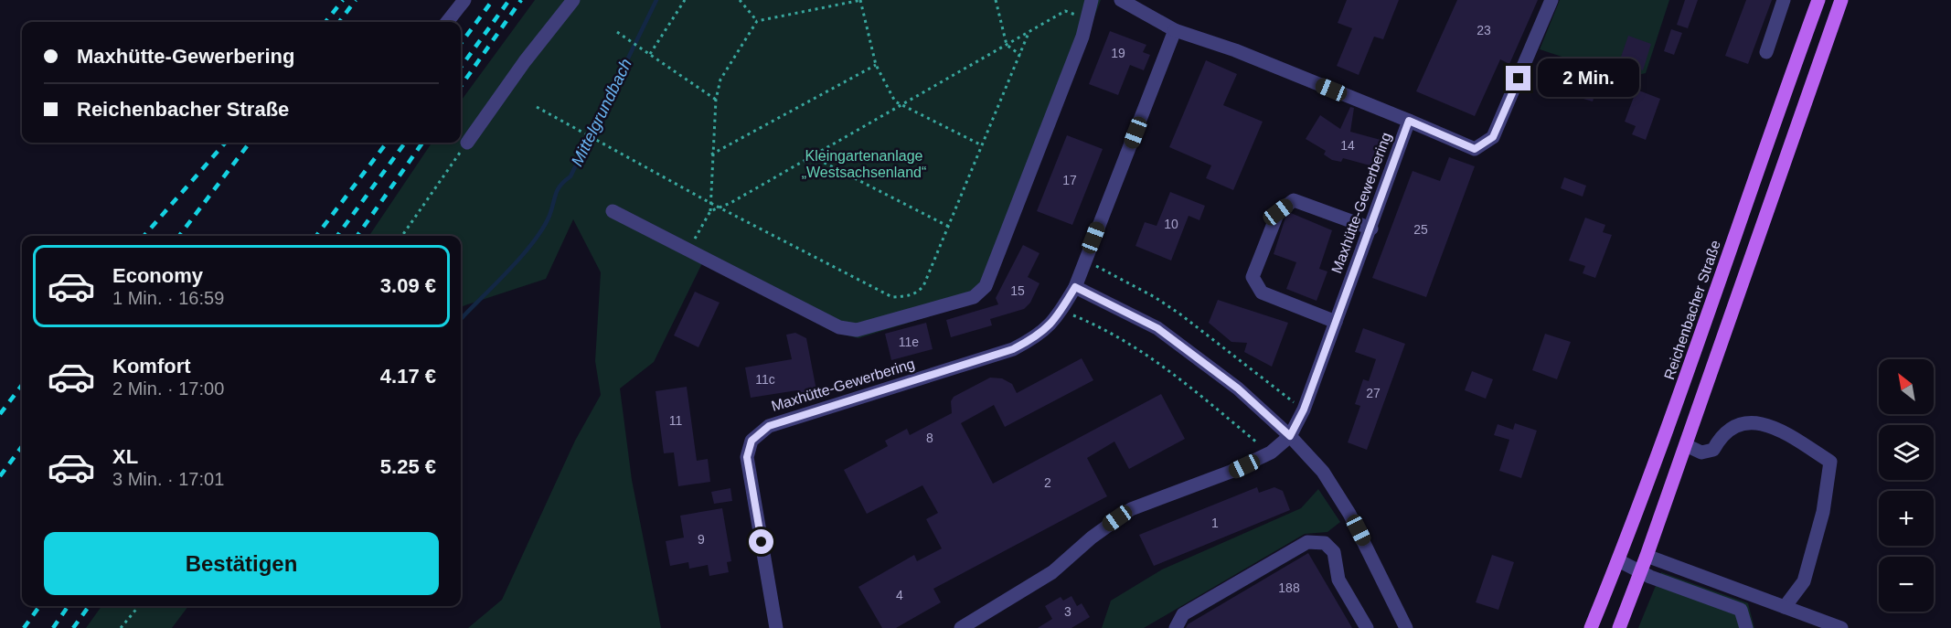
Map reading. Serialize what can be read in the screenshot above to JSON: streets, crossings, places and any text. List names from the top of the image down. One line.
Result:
{"streets":{"main road":["Reichenbacher Straße"],"street":["Maxhütte-Gewerbering"]},"water":["Mittelgrundbach"],"parks":["Kleingartenanlage „Westsachsenland“"],"house_numbers":["23","19","14","17","10","25","15","11e","11c","27","11","8","2","1","9","188","4","3"],"north":"top left","page":{"banner":["Maxhütte-Gewerbering","Reichenbacher Straße"],"bubble":"2 Min.","list":[{"name":"Economy","note":"1 Min. · 16:59","value":"3.09 €"},{"name":"Komfort","note":"2 Min. · 17:00","value":"4.17 €"},{"name":"XL","note":"3 Min. · 17:01","value":"5.25 €"}],"map_buttons":["+","−"],"buttons":"Bestätigen"}}
